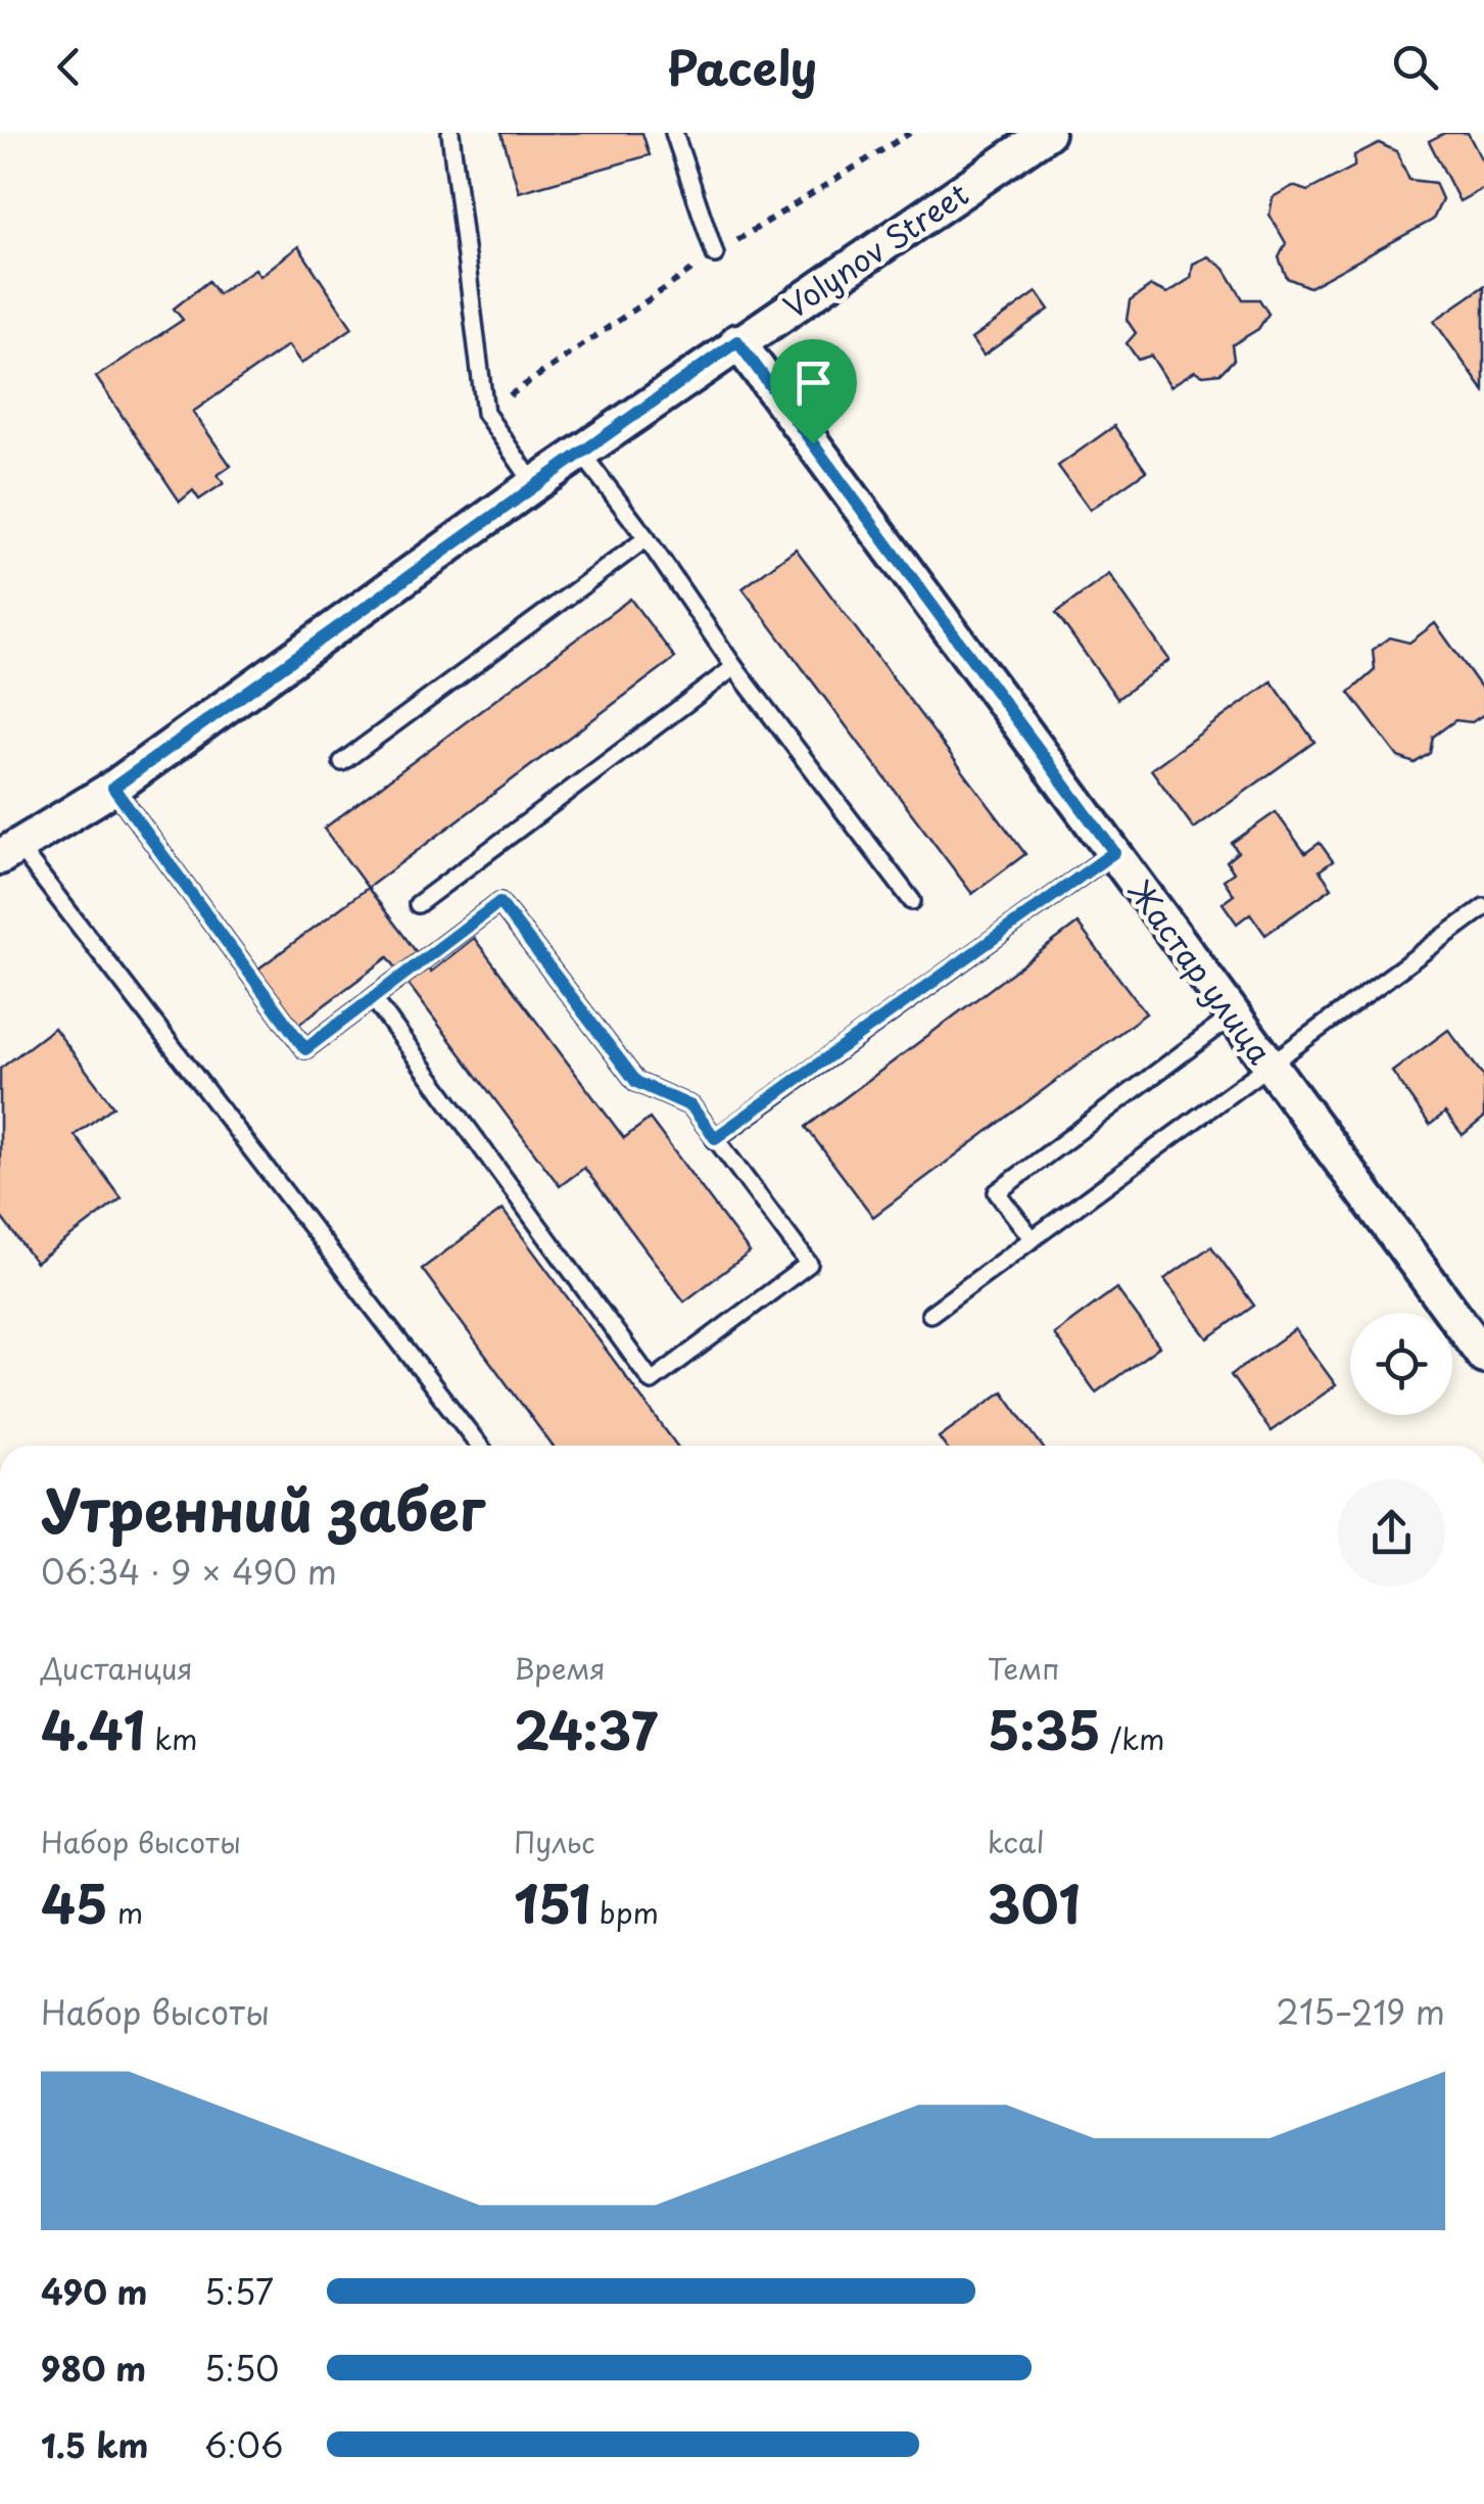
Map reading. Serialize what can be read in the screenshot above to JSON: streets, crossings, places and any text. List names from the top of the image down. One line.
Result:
{"streets":{"street":["Volynov Street","Жастар улица"]},"crossings":[["Volynov Street","Жастар улица"]],"page":{"header":"Pacely","heading":["Утренний забег","06:34 · 9 × 490 m"],"stats":[["Дистанция","4.41 km"],["Время","24:37"],["Темп","5:35 /km"],["Набор высоты","45 m"],["Пульс","151 bpm"],["kcal","301"]],"chart":["Набор высоты","215–219 m"],"list":[{"name":"490 m","note":"5:57"},{"name":"980 m","note":"5:50"},{"name":"1.5 km","note":"6:06"}]}}
